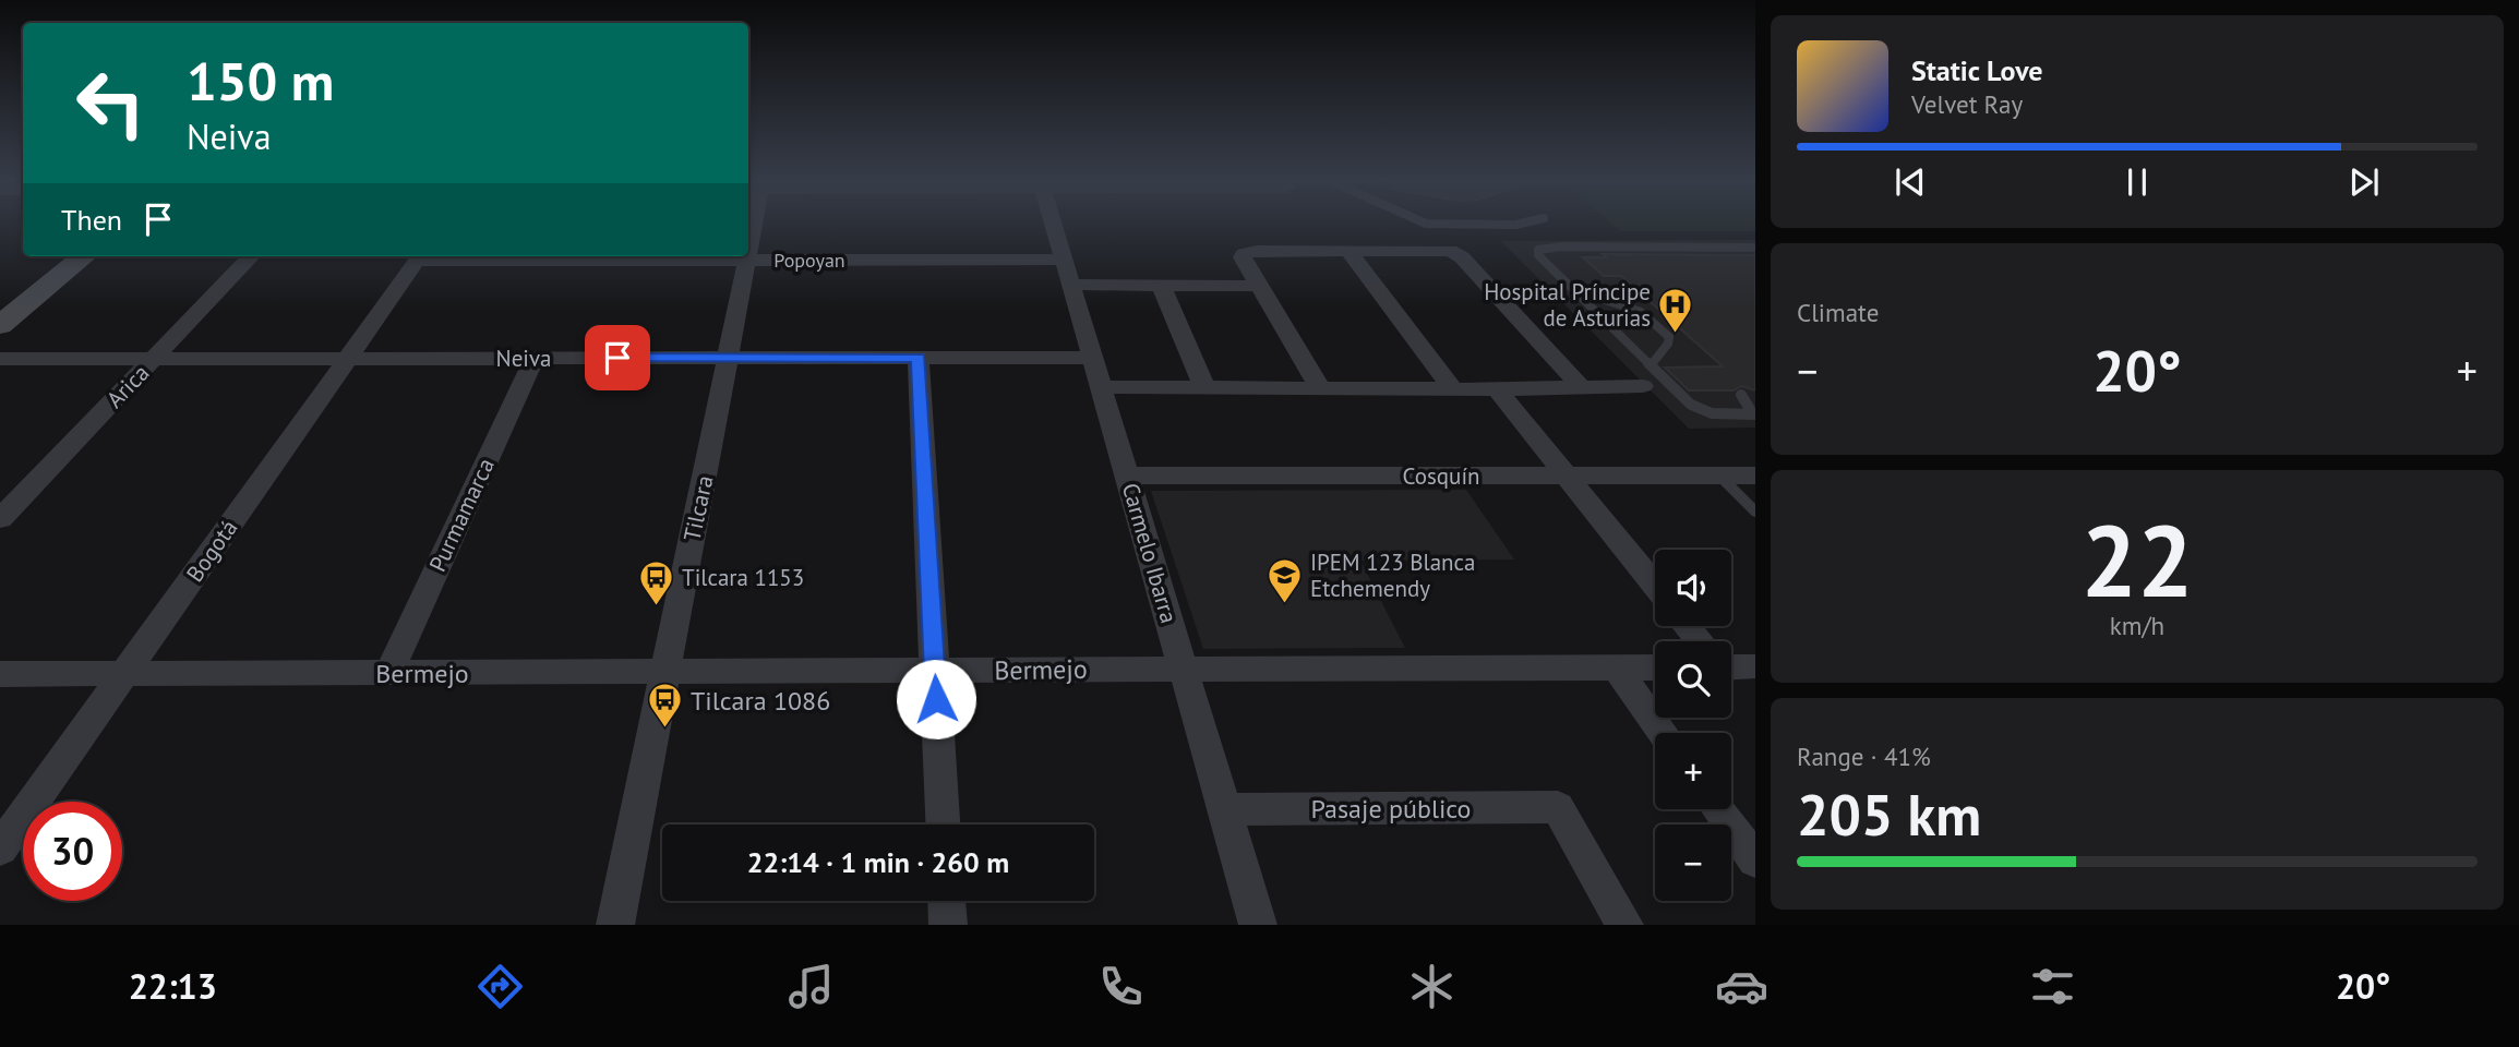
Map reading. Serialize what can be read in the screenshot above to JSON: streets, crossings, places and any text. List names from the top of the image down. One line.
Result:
{"streets":{"street":["Popoyan","Neiva","Arica","Cosquín","Tilcara","Purmamarca","Bogotá","Carmelo Ibarra","Bermejo","Pasaje público"]},"crossings":[["Popoyan","Tilcara"],["Popoyan","Bogotá"],["Popoyan","Carmelo Ibarra"],["Neiva","Arica"],["Neiva","Tilcara"],["Neiva","Purmamarca"],["Neiva","Bogotá"],["Neiva","Carmelo Ibarra"],["Cosquín","Carmelo Ibarra"],["Tilcara","Bermejo"],["Purmamarca","Bermejo"],["Bogotá","Bermejo"],["Carmelo Ibarra","Bermejo"],["Carmelo Ibarra","Pasaje público"]],"places":{"hospital":["Hospital Príncipe de Asturias"],"school or university":["IPEM 123 Blanca Etchemendy"],"bus stop":["Tilcara 1153","Tilcara 1086"]},"page":{"turn":["150 m","Neiva"],"song":["Static Love","Velvet Ray"],"then":"Then","tile":["Climate",["22","km/h"],["Range · 41%","205 km"]],"heat":["−","20°","+"],"map_buttons":["+","−"],"limit":"30","trip":"22:14 · 1 min · 260 m","tabs":["22:13","20°"]}}
